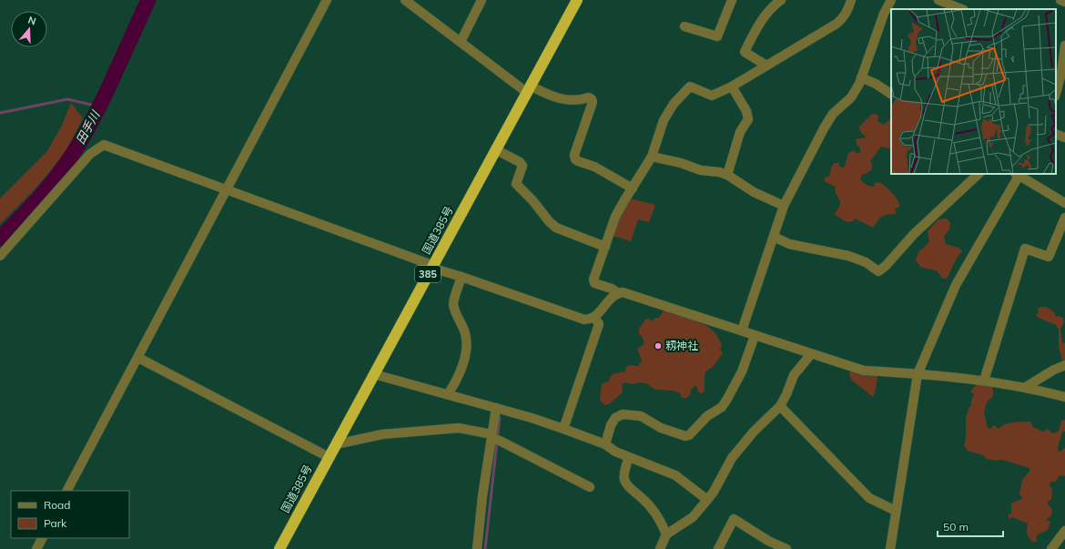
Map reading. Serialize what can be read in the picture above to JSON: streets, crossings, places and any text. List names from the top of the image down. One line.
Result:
{"streets":{"highway":["国道385号","385"]},"water":["田手川"],"places":["籾神社"],"legend":["Road","Park"],"scale_bar":"50 m","north":"top"}
